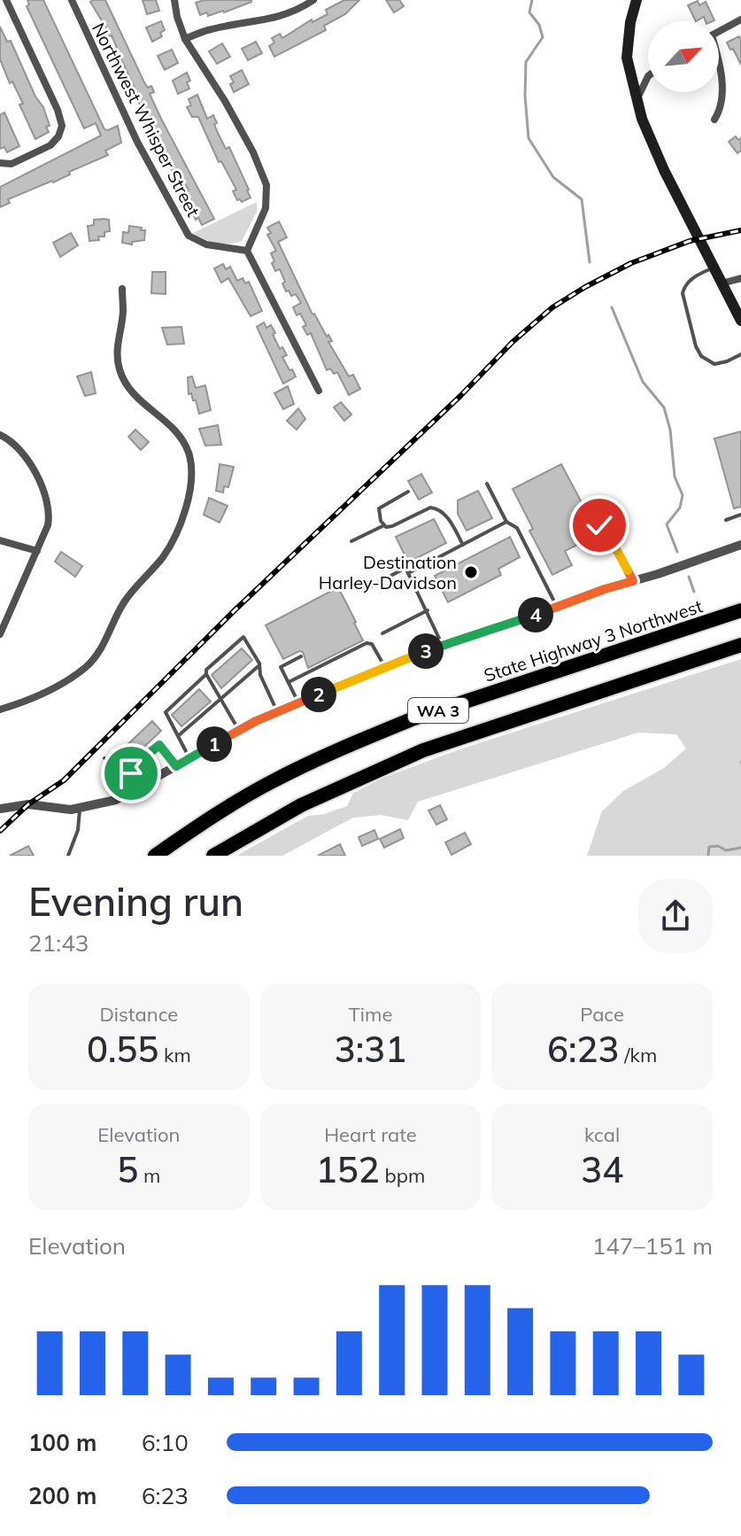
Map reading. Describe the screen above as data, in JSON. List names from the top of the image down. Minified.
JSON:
{"streets":{"highway":["State Highway 3 Northwest","WA 3"],"street":["Northwest Whisper Street"]},"places":["Destination Harley-Davidson"],"north":"top right","page":{"pins":["4","3","2","1"],"heading":["Evening run","21:43"],"stats":[["Distance","0.55 km"],["Time","3:31"],["Pace","6:23 /km"],["Elevation","5 m"],["Heart rate","152 bpm"],["kcal","34"]],"chart":["Elevation","147–151 m"],"list":[{"name":"100 m","note":"6:10"},{"name":"200 m","note":"6:23"}]}}
